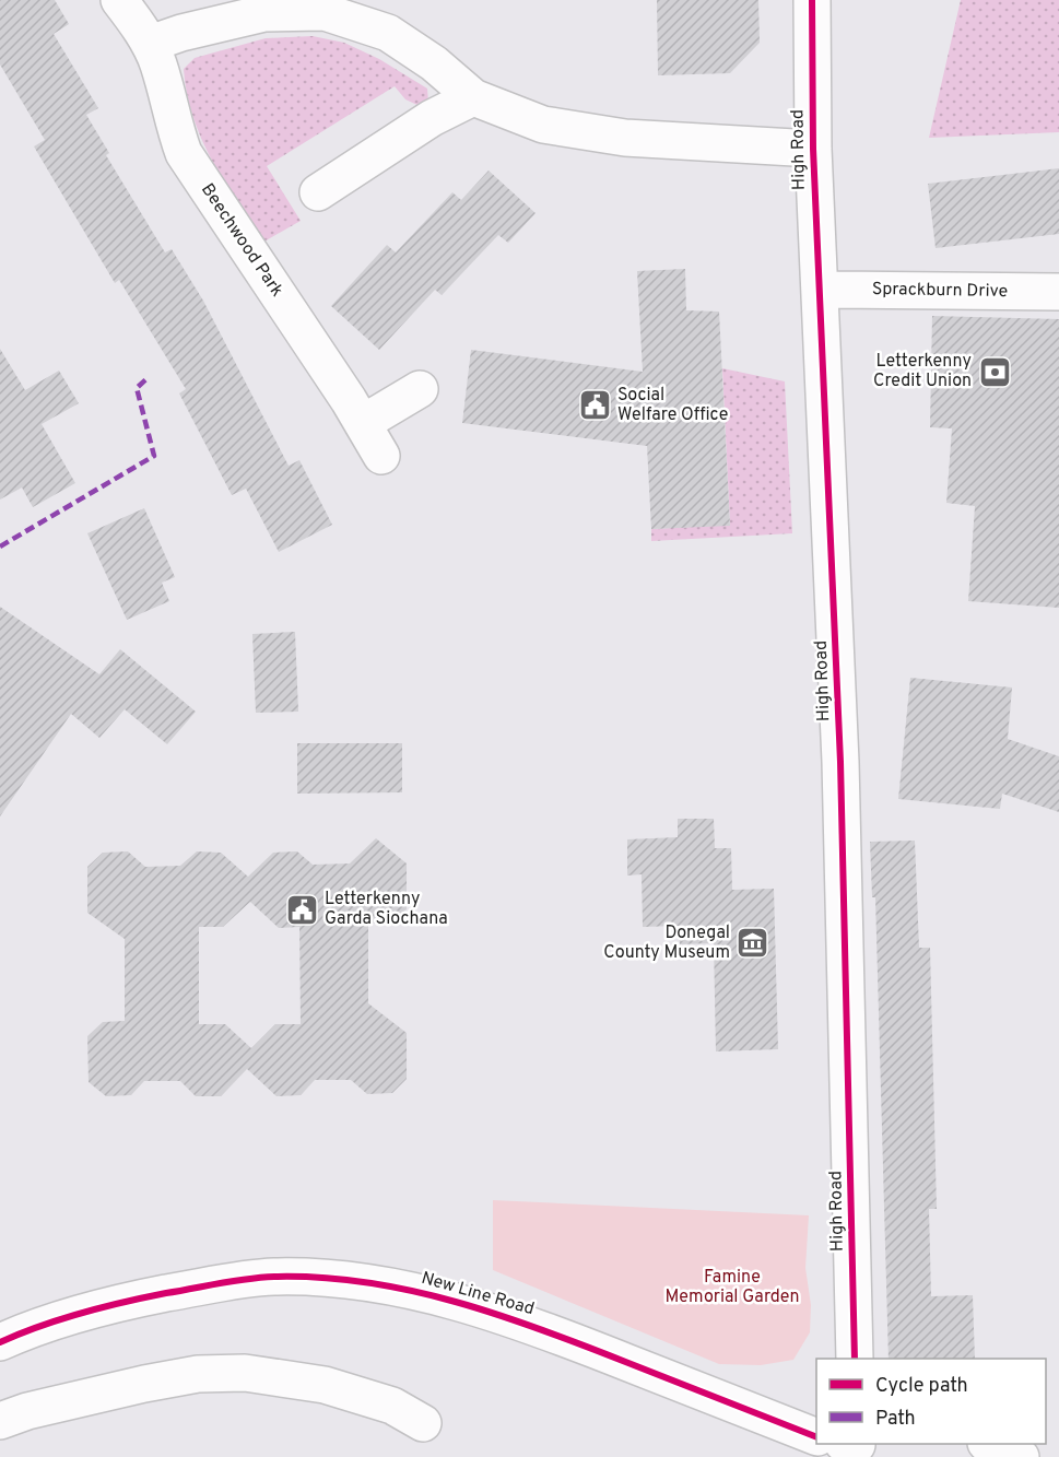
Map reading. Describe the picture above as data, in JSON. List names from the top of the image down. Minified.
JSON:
{"streets":{"street":["High Road","Beechwood Park","Sprackburn Drive","New Line Road"]},"crossings":[["High Road","Sprackburn Drive"]],"parks":["Famine Memorial Garden"],"places":{"bank":["Letterkenny Credit Union"],"public building":["Social Welfare Office","Letterkenny Garda Siochana"],"museum":["Donegal County Museum"]},"legend":["Cycle path","Path"]}
